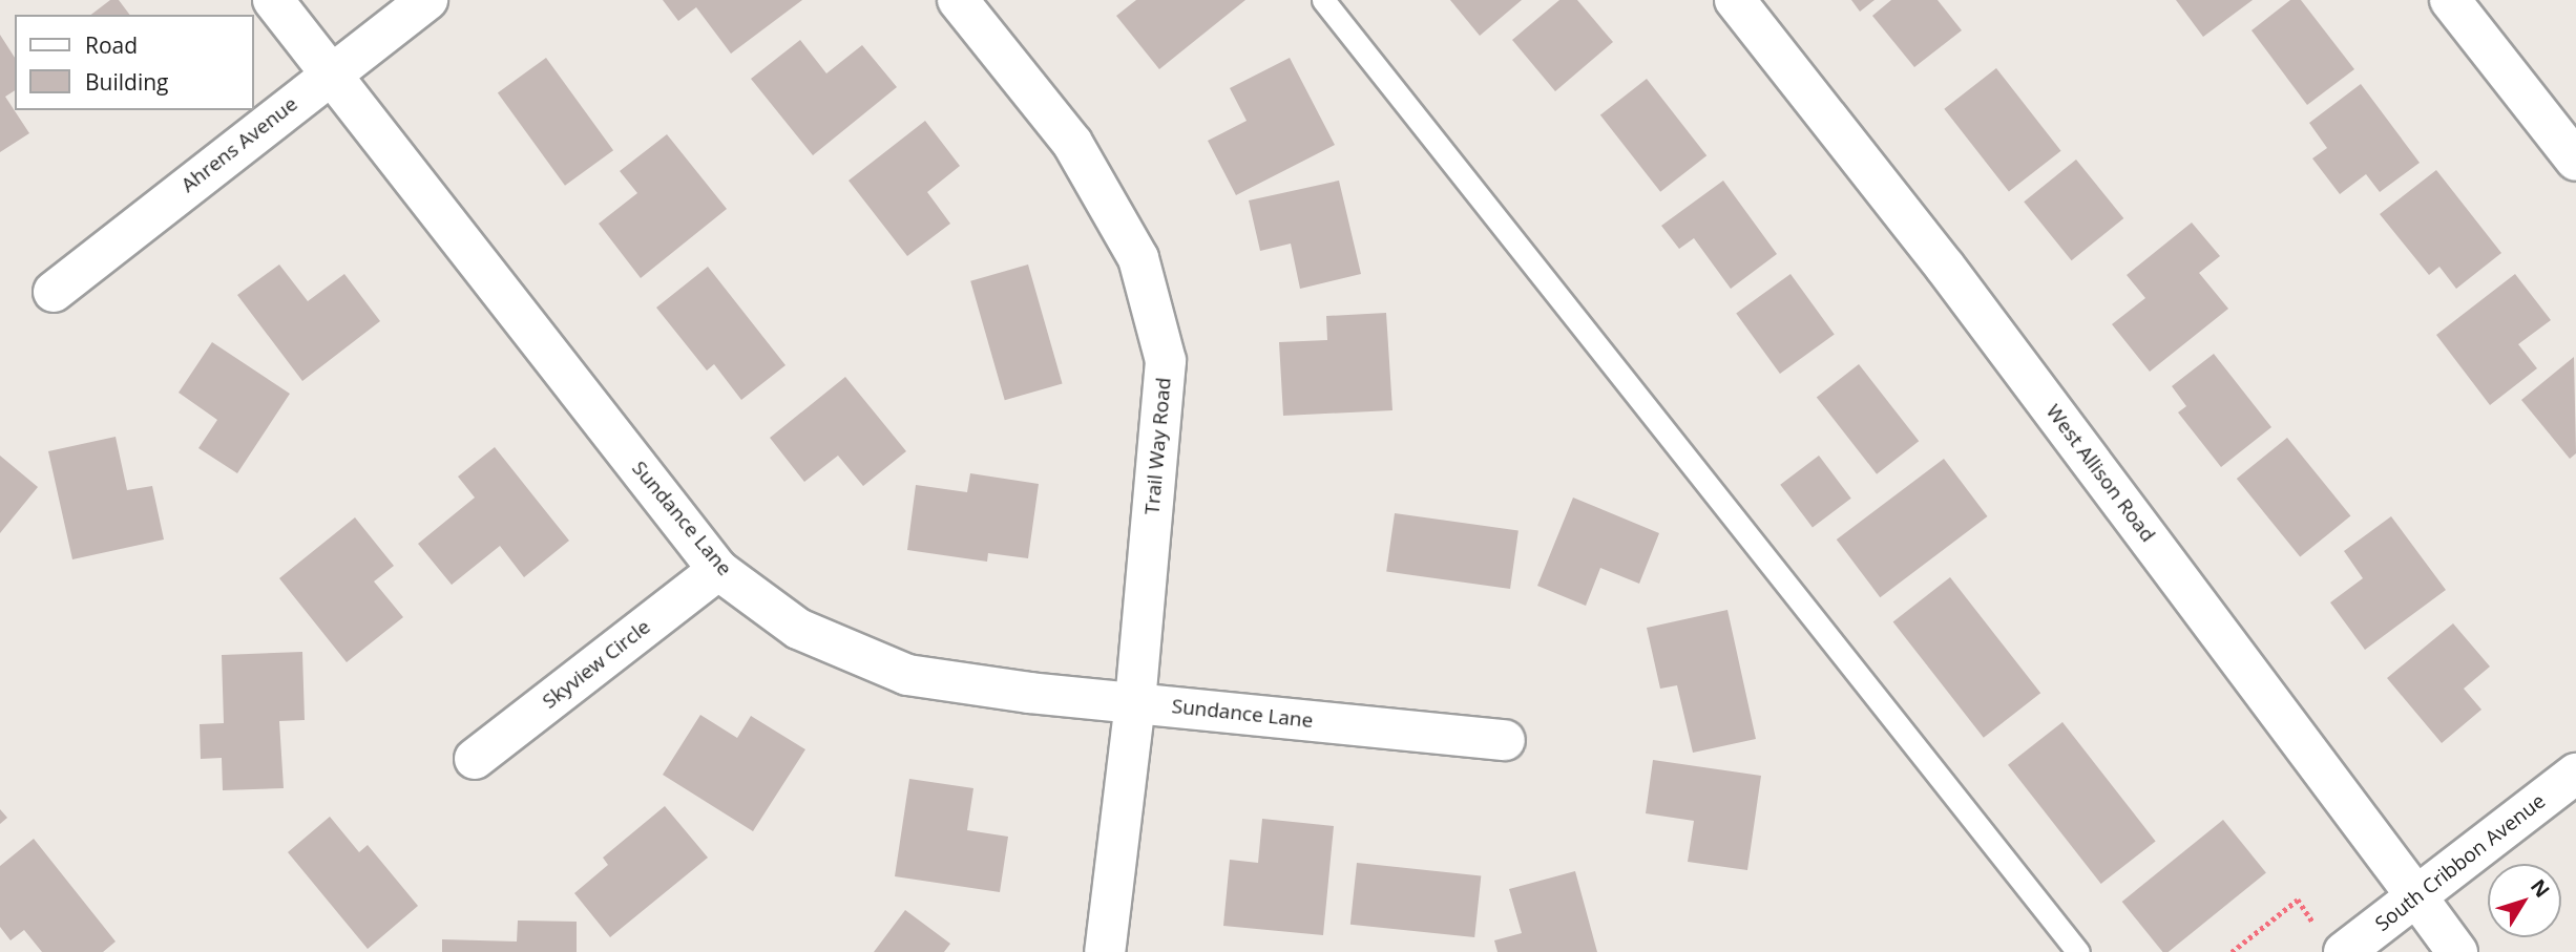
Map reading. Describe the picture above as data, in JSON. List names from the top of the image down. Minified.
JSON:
{"streets":{"street":["Ahrens Avenue","Trail Way Road","West Allison Road","Sundance Lane","Skyview Circle","South Cribbon Avenue"]},"crossings":[["Ahrens Avenue","Sundance Lane"],["Trail Way Road","Sundance Lane"],["West Allison Road","South Cribbon Avenue"],["Sundance Lane","Skyview Circle"]],"legend":["Road","Building"],"north":"top right"}
